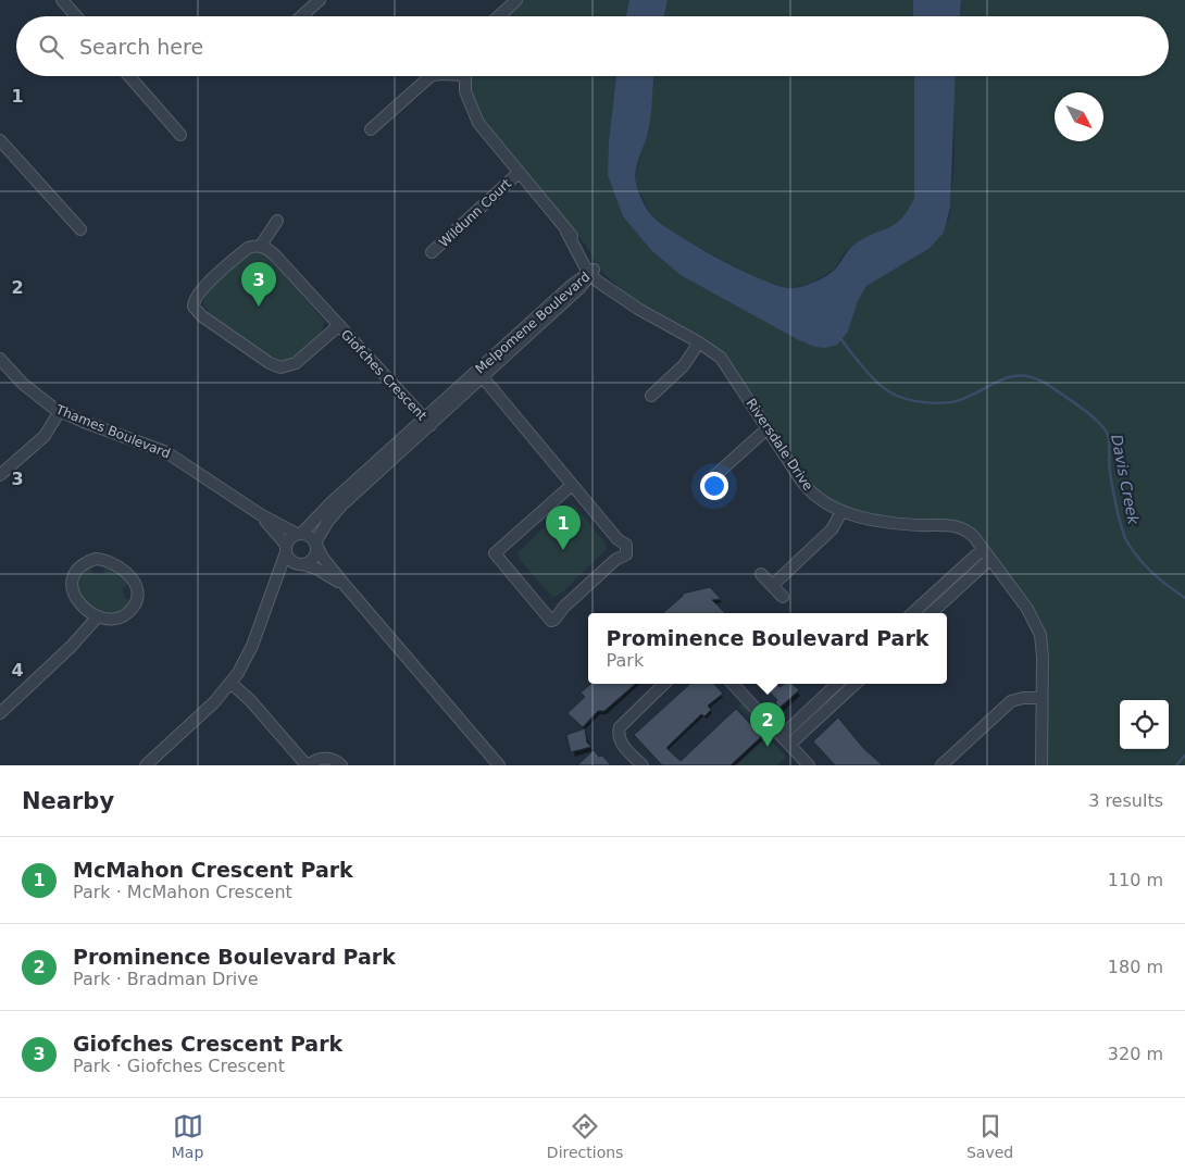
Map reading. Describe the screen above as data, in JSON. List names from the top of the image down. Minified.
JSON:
{"streets":{"street":["Wildunn Court","Melpomene Boulevard","Giofches Crescent","Thames Boulevard","Riversdale Drive"]},"crossings":[["Wildunn Court","Riversdale Drive"],["Melpomene Boulevard","Giofches Crescent"],["Melpomene Boulevard","Thames Boulevard"],["Melpomene Boulevard","Riversdale Drive"]],"water":["Davis Creek"],"north":"bottom right","page":{"search":"Search here","pins":["3","1","2"],"popup":["Prominence Boulevard Park","Park"],"heading":["Nearby","3 results"],"list":[{"mark":"1","name":"McMahon Crescent Park","note":"Park · McMahon Crescent","value":"110 m"},{"mark":"2","name":"Prominence Boulevard Park","note":"Park · Bradman Drive","value":"180 m"},{"mark":"3","name":"Giofches Crescent Park","note":"Park · Giofches Crescent","value":"320 m"}],"nav":["Map","Directions","Saved"]},"grid":{"rows":["1","2","3","4"]}}
